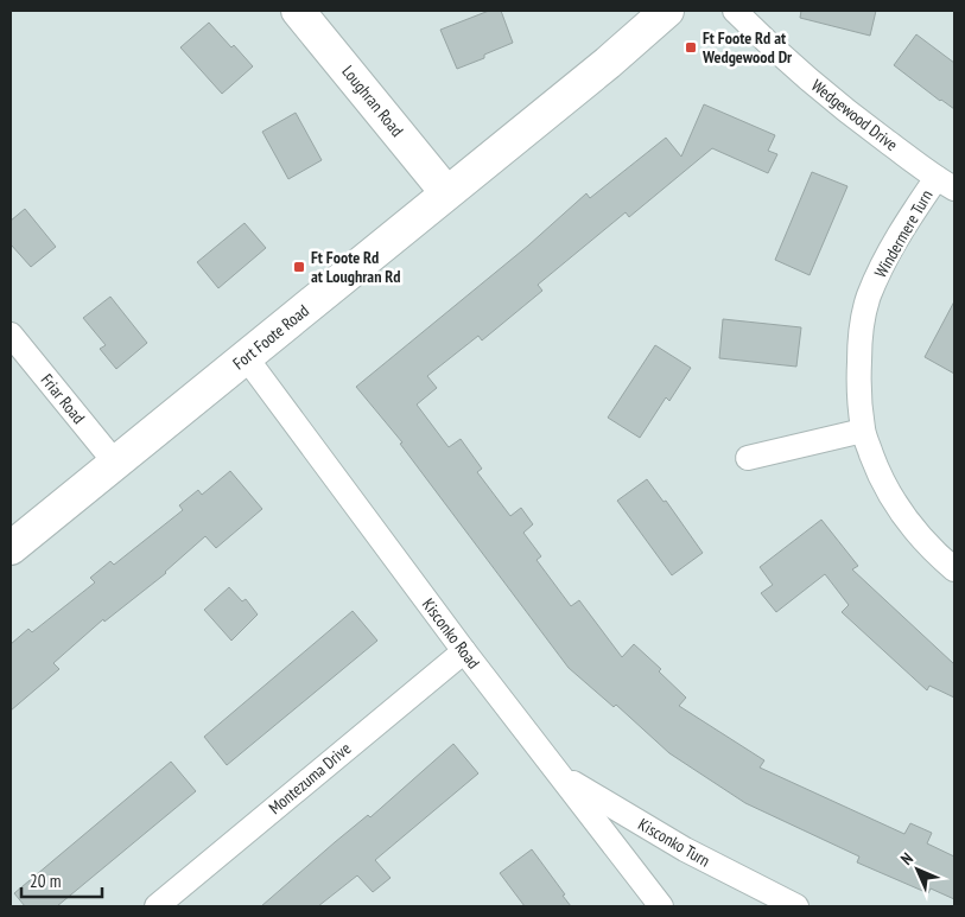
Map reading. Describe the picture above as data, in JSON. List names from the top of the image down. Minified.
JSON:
{"streets":{"street":["Loughran Road","Wedgewood Drive","Windermere Turn","Fort Foote Road","Friar Road","Kisconko Road","Montezuma Drive","Kisconko Turn"]},"crossings":[["Loughran Road","Fort Foote Road"],["Wedgewood Drive","Windermere Turn"],["Fort Foote Road","Friar Road"],["Fort Foote Road","Kisconko Road"],["Kisconko Road","Montezuma Drive"],["Kisconko Road","Kisconko Turn"]],"places":{"transit":["Ft Foote Rd at Wedgewood Dr","Ft Foote Rd at Loughran Rd"]},"scale_bar":"20 m","north":"top left"}
